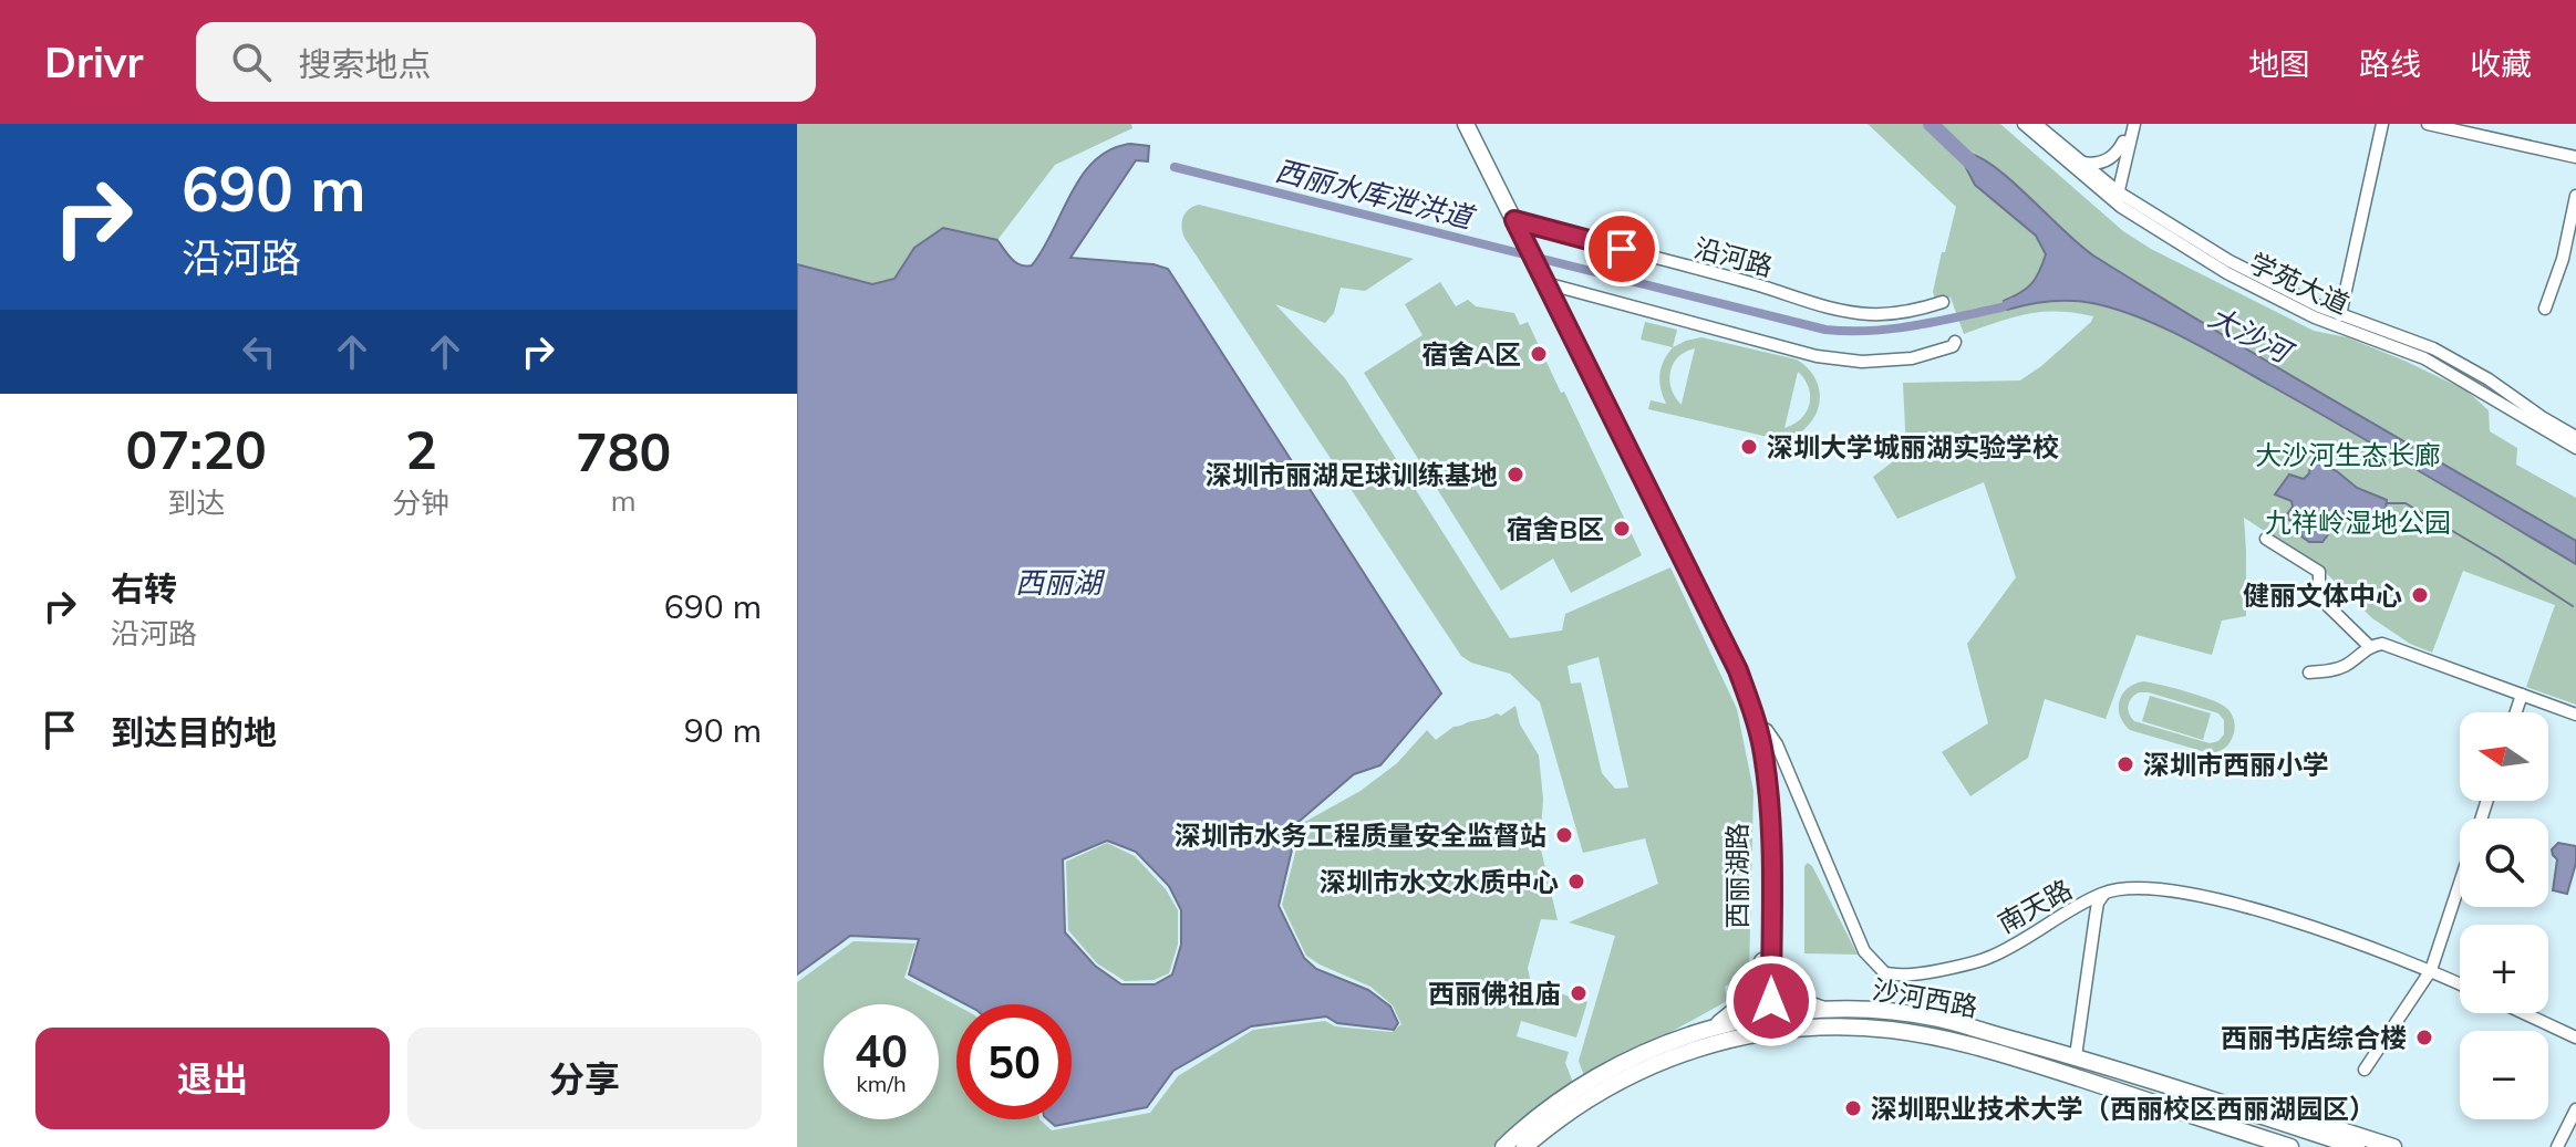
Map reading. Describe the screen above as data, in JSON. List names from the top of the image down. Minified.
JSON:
{"streets":{"main road":["西丽湖路","沙河西路"],"street":["沿河路","学苑大道","南天路"]},"crossings":[["西丽湖路","南天路"],["西丽湖路","沙河西路"]],"water":["西丽水库泄洪道","大沙河","西丽湖"],"parks":["大沙河生态长廊","九祥岭湿地公园"],"places":["宿舍A区","深圳大学城丽湖实验学校","深圳市丽湖足球训练基地","宿舍B区","健丽文体中心","深圳市西丽小学","深圳市水务工程质量安全监督站","深圳市水文水质中心","西丽佛祖庙","西丽书店综合楼","深圳职业技术大学（西丽校区西丽湖园区）"],"north":"left","page":{"header":"Drivr","search":"搜索地点","nav":["地图","路线","收藏"],"turn":["690 m","沿河路"],"eta":["07:20","到达","2","分钟","780","m"],"list":[{"name":"右转","note":"沿河路","value":"690 m"},{"name":"到达目的地","value":"90 m"}],"map_buttons":["+","−"],"speed":"40 km/h","limit":"50","buttons":["退出","分享"]}}
